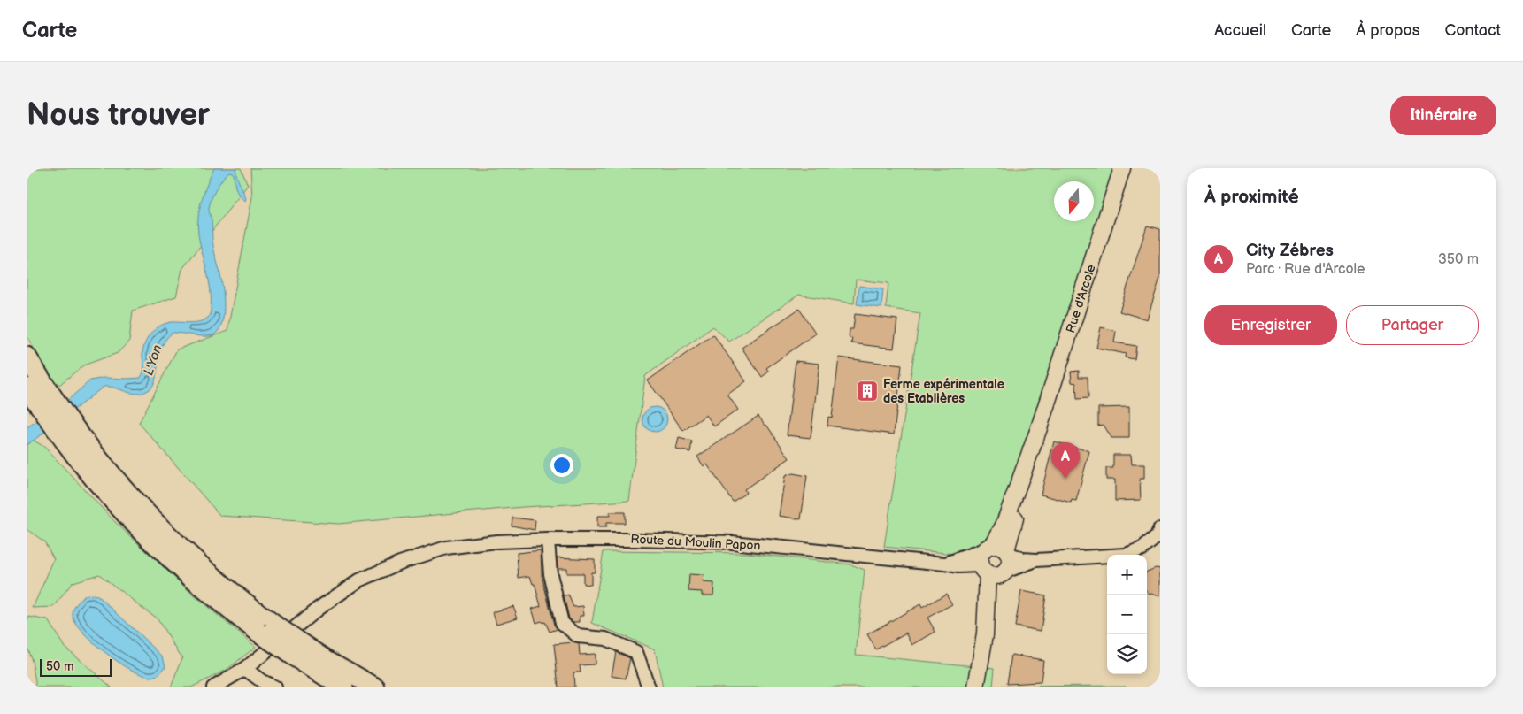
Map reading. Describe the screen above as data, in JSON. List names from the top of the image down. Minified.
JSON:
{"streets":{"main road":["Rue d'Arcole"],"street":["Route du Moulin Papon"]},"crossings":[["Rue d'Arcole","Route du Moulin Papon"]],"water":["L'Yon"],"places":{"building":["Ferme expérimentale des Etablières"]},"scale_bar":"50 m","north":"bottom","page":{"header":"Carte","nav":["Accueil","Carte","À propos","Contact"],"buttons":["Itinéraire",["Enregistrer","Partager"]],"title":"Nous trouver","heading":"À proximité","list":[{"mark":"A","name":"City Zébres","note":"Parc · Rue d'Arcole","value":"350 m"}],"pins":"A","map_buttons":["+","−"],"scale":"50 m"}}
